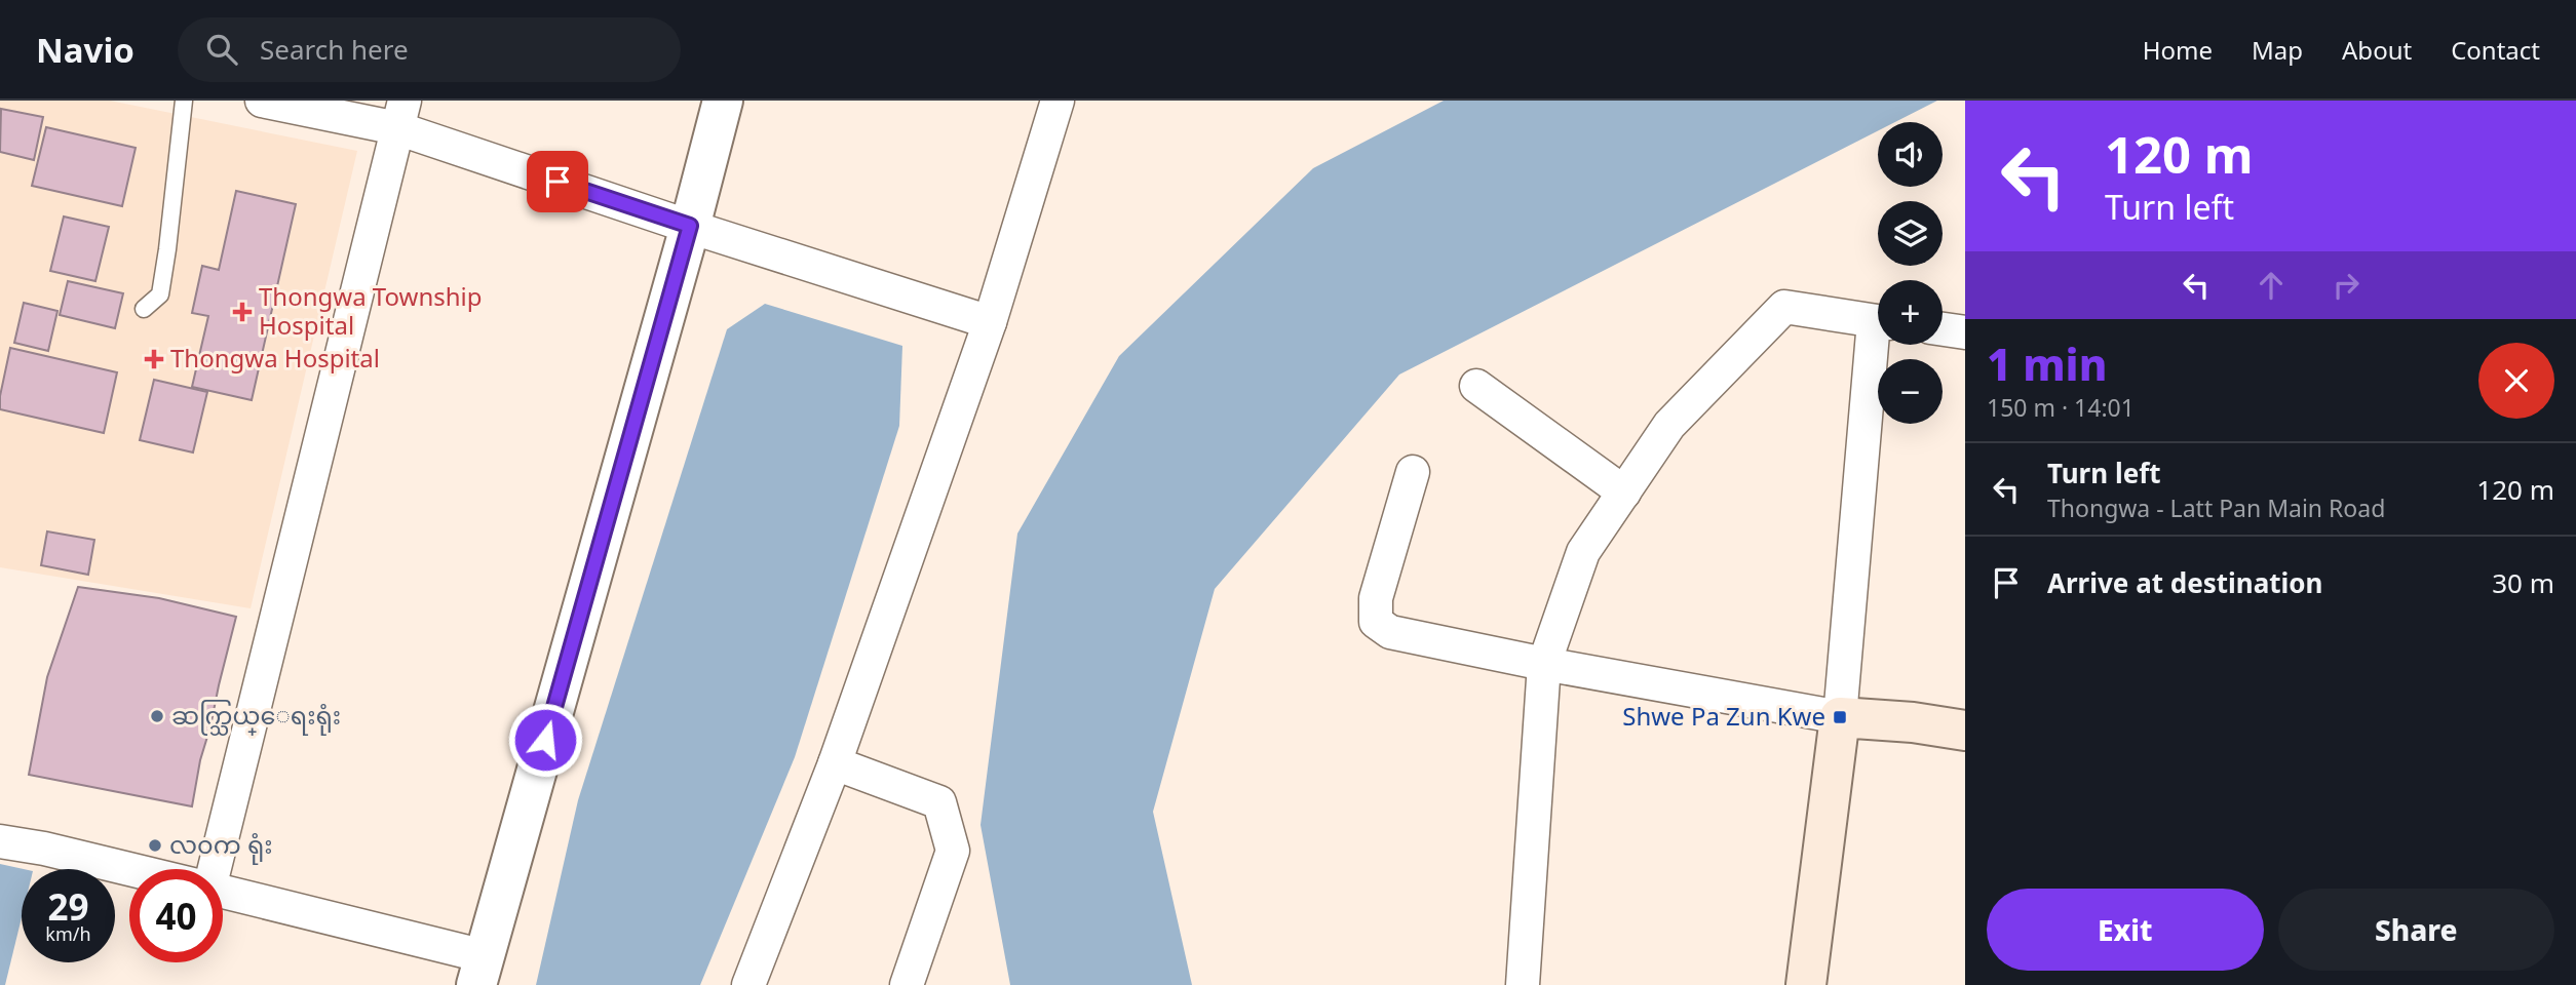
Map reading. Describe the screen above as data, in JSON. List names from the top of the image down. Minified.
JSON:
{"places":{"health":["Thongwa Township Hospital","Thongwa Hospital"],"other":["ဆက္သြယ္ေရးရုံး","လ၀က ရုံး"],"transit":["Shwe Pa Zun Kwe"]},"page":{"header":"Navio","search":"Search here","nav":["Home","Map","About","Contact"],"turn":["120 m","Turn left"],"map_buttons":["+","−"],"heading":["1 min","150 m · 14:01"],"list":[{"name":"Turn left","note":"Thongwa - Latt Pan Main Road","value":"120 m"},{"name":"Arrive at destination","value":"30 m"}],"speed":"29 km/h","limit":"40","buttons":["Exit","Share"]}}
